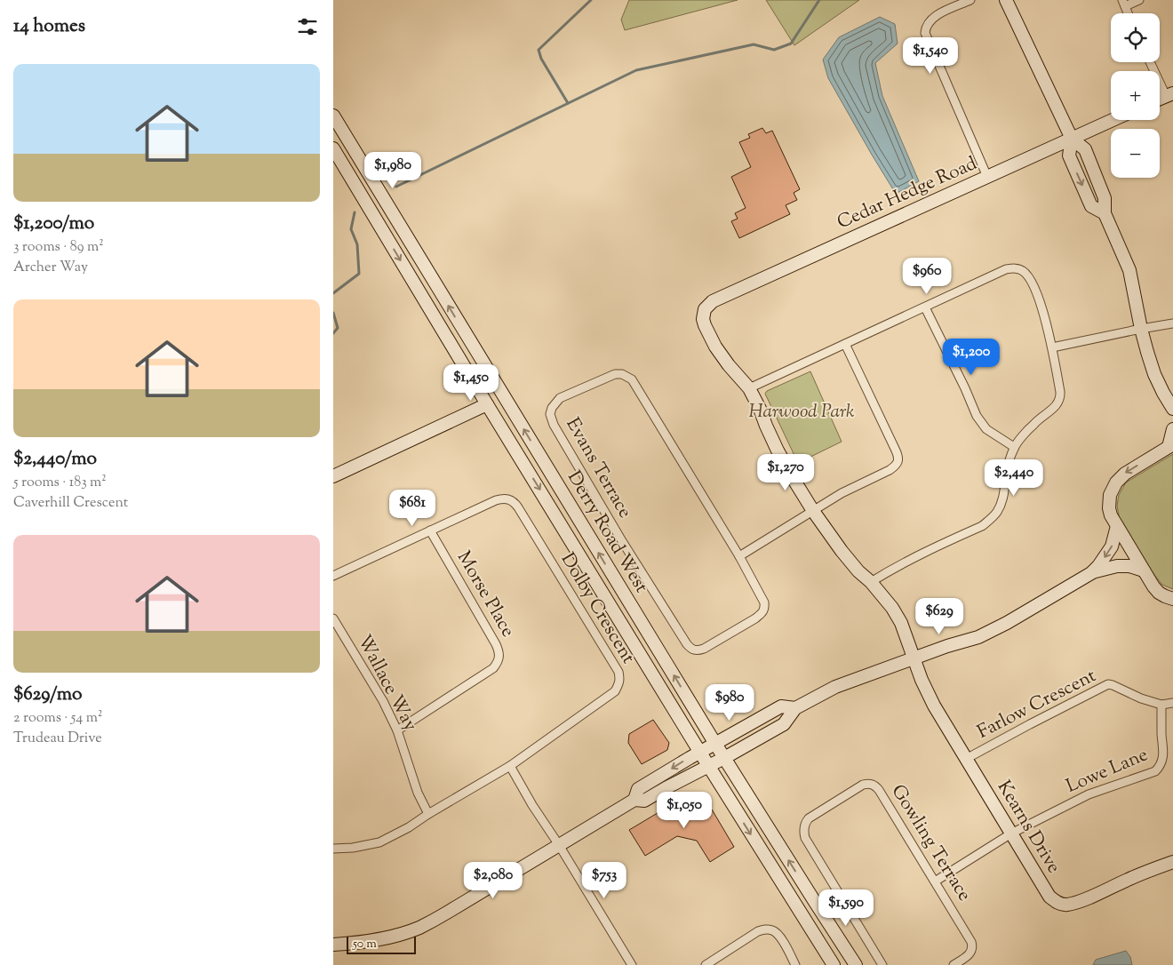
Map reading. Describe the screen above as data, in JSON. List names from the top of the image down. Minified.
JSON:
{"streets":{"street":["Cedar Hedge Road","Evans Terrace","Derry Road West","Morse Place","Dolby Crescent","Wallace Way","Farlow Crescent","Lowe Lane","Kearns Drive","Gowling Terrace"]},"crossings":[["Cedar Hedge Road","Kearns Drive"],["Morse Place","Dolby Crescent"],["Morse Place","Wallace Way"],["Dolby Crescent","Wallace Way"],["Farlow Crescent","Lowe Lane"],["Farlow Crescent","Kearns Drive"],["Lowe Lane","Kearns Drive"],["Lowe Lane","Gowling Terrace"]],"parks":["Harwood Park"],"scale_bar":"50 m","page":{"heading":"14 homes","map_buttons":["+","−"],"price":["$1,540","$1,980","$960","$1,200","$1,450","$1,270","$2,440","$681","$629","$980","$1,050","$2,080","$753","$1,590"],"list":[{"name":"$1,200/mo","note":"3 rooms · 89 m² · Archer Way"},{"name":"$2,440/mo","note":"5 rooms · 183 m² · Caverhill Crescent"},{"name":"$629/mo","note":"2 rooms · 54 m² · Trudeau Drive"}],"scale":"50 m"}}
